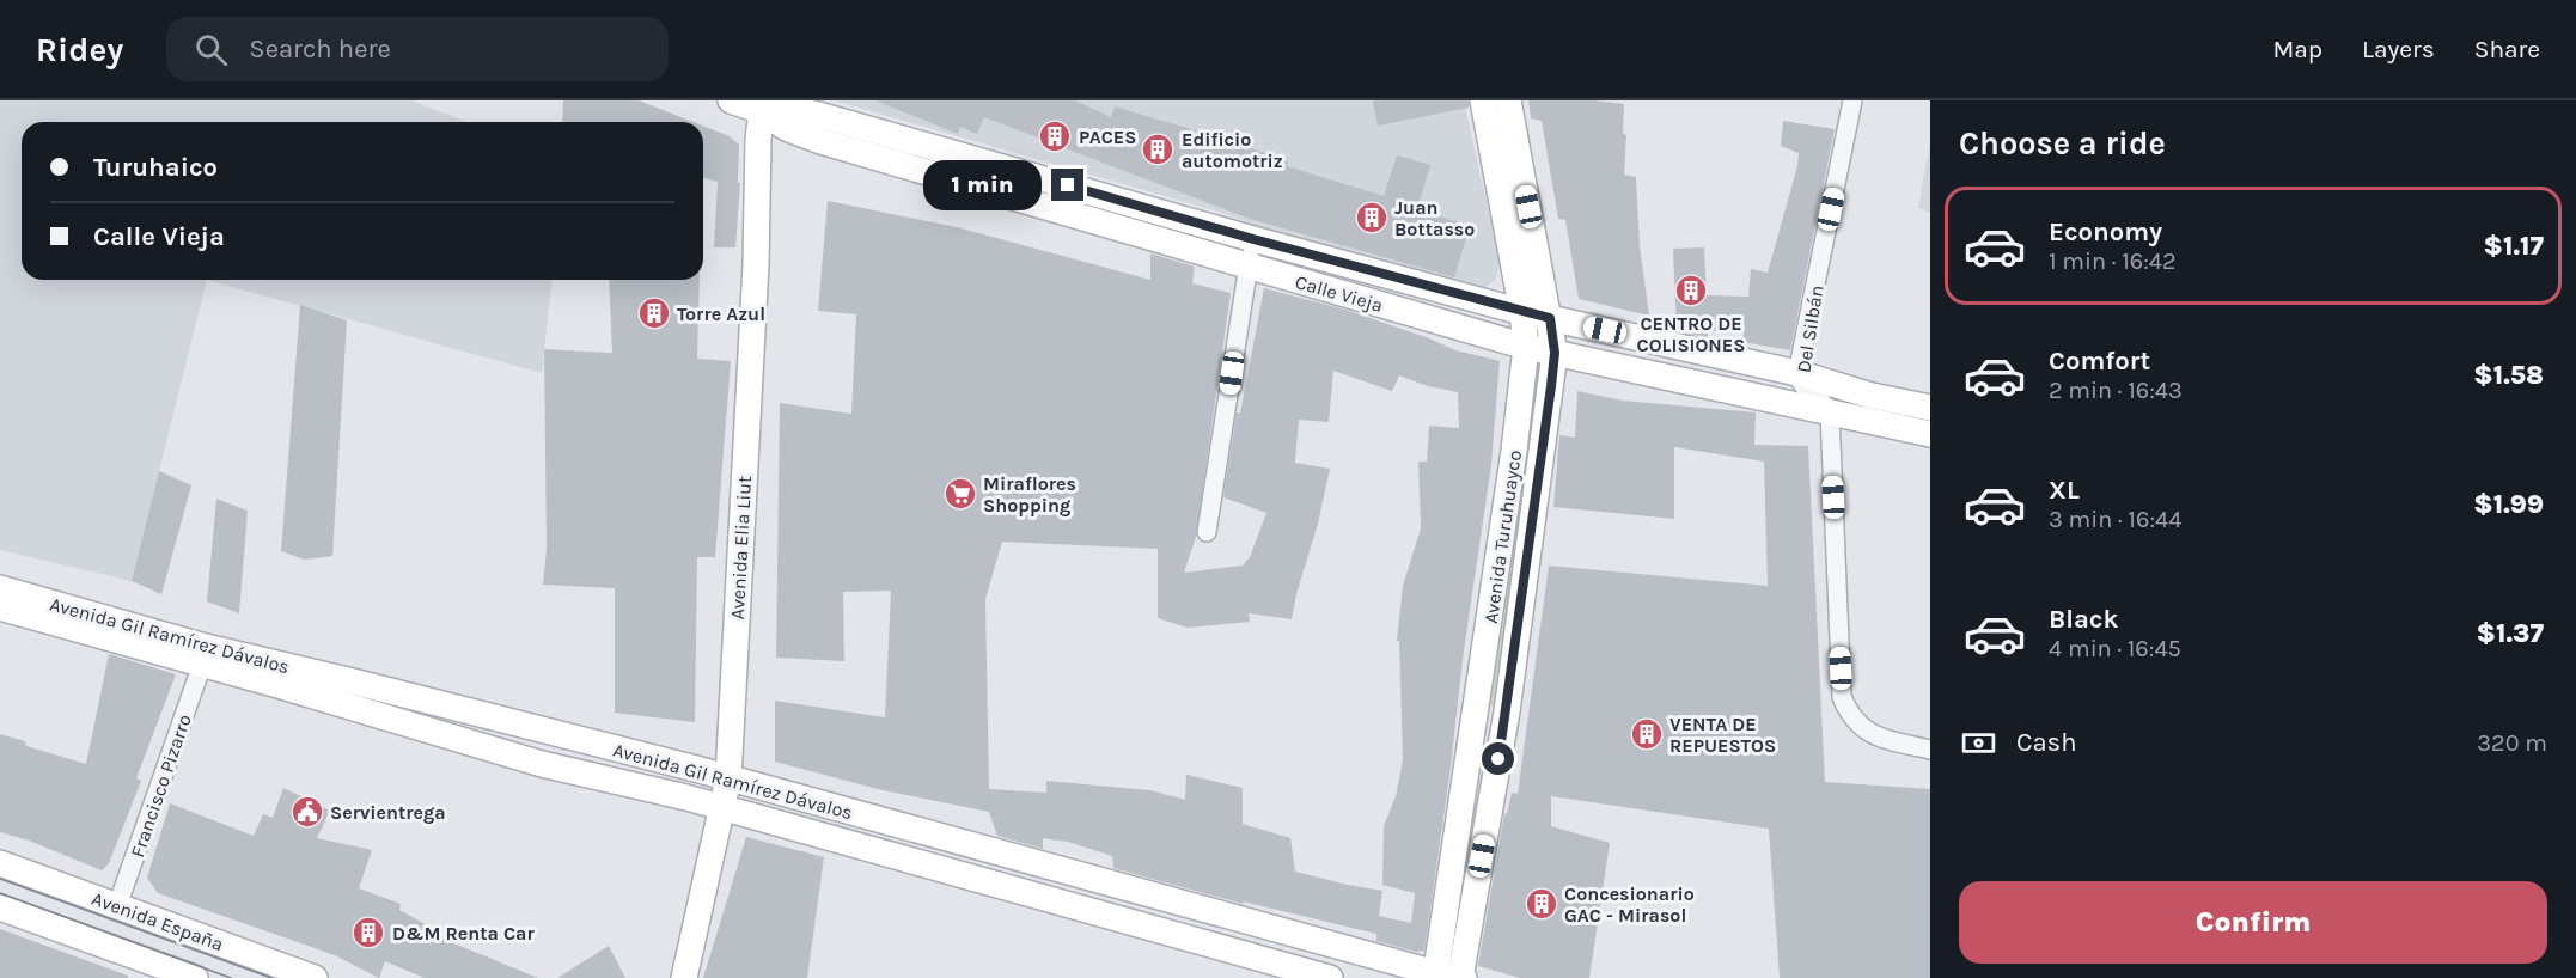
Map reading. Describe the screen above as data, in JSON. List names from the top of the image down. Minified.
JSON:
{"streets":{"main road":["Calle Vieja","Avenida Turuhuayco","Avenida Elia Liut","Avenida Gil Ramírez Dávalos","Avenida España"],"street":["Del Silbán","Francisco Pizarro"]},"crossings":[["Calle Vieja","Del Silbán"],["Calle Vieja","Avenida Turuhuayco"],["Calle Vieja","Avenida Elia Liut"],["Avenida Turuhuayco","Avenida Gil Ramírez Dávalos"],["Avenida Elia Liut","Avenida Gil Ramírez Dávalos"],["Avenida Gil Ramírez Dávalos","Francisco Pizarro"],["Francisco Pizarro","Avenida España"]],"places":{"building":["PACES","Edificio automotriz","Juan Bottasso","CENTRO DE COLISIONES","Torre Azul","VENTA DE REPUESTOS","Concesionario GAC - Mirasol","D&M Renta Car"],"supermarket":["Miraflores Shopping"],"public building":["Servientrega"]},"page":{"header":"Ridey","search":"Search here","nav":["Map","Layers","Share"],"heading":"Choose a ride","banner":["Turuhaico","Calle Vieja"],"bubble":"1 min","list":[{"name":"Economy","note":"1 min · 16:42","value":"$1.17"},{"name":"Comfort","note":"2 min · 16:43","value":"$1.58"},{"name":"XL","note":"3 min · 16:44","value":"$1.99"},{"name":"Black","note":"4 min · 16:45","value":"$1.37"}],"pay":["Cash","320 m"],"buttons":"Confirm"}}
